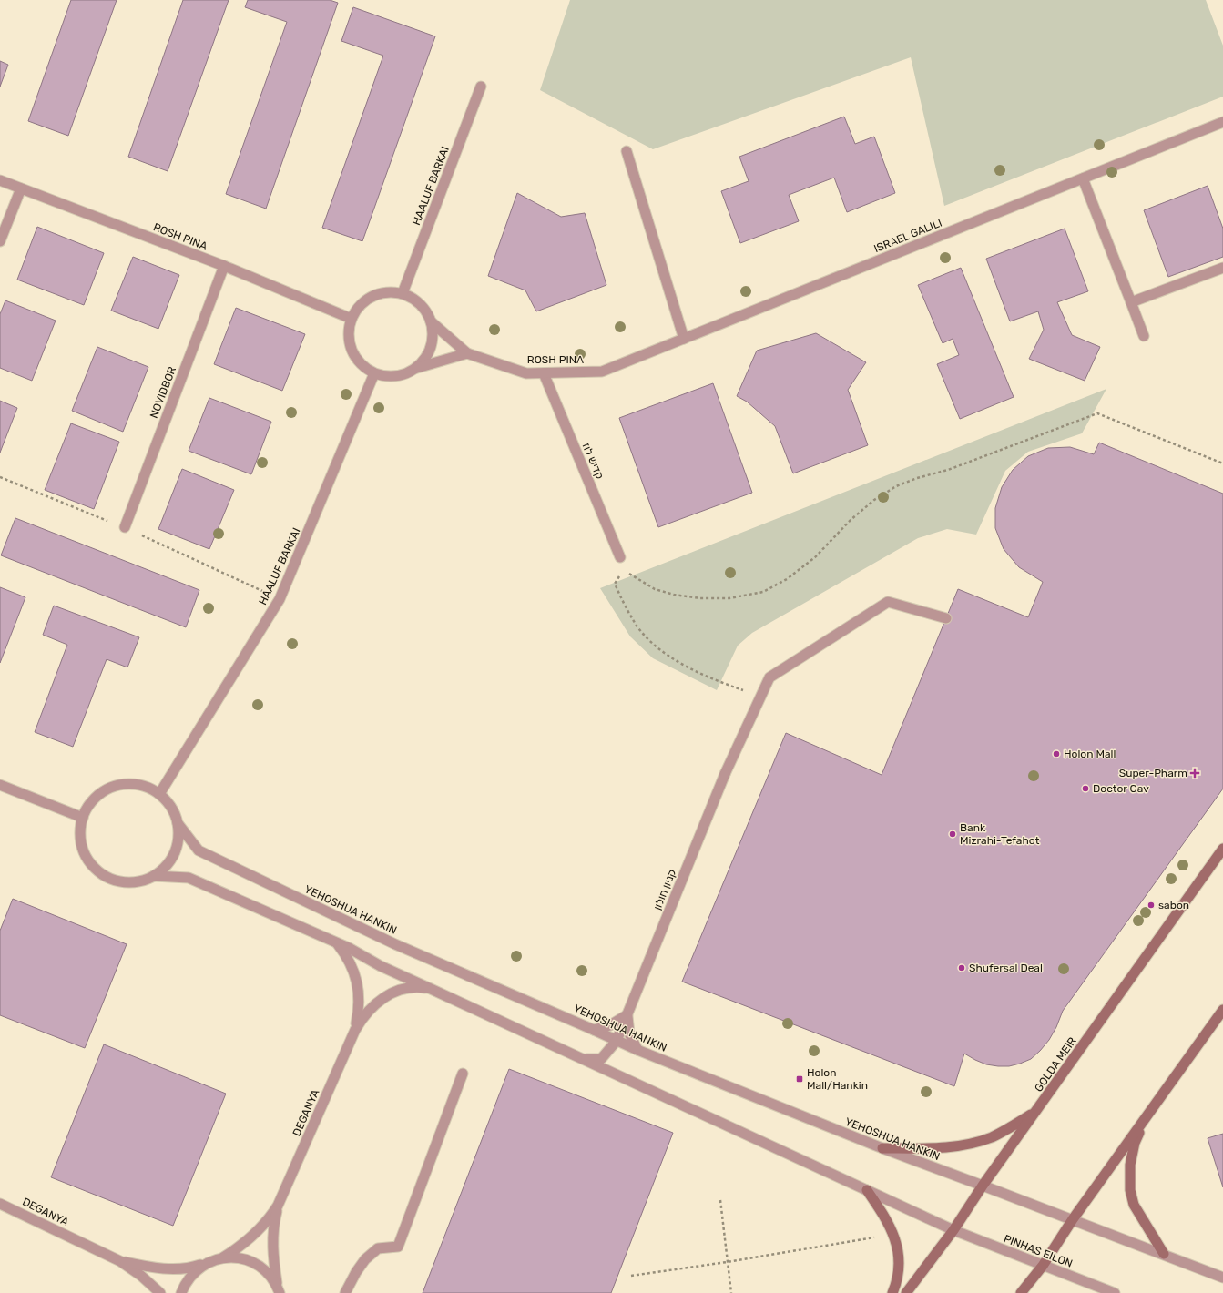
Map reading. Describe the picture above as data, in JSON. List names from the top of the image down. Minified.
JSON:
{"streets":{"main road":["GOLDA MEIR"],"street":["HAALUF BARKAI","ISRAEL GALILI","ROSH PINA","NOVIDBOR","קדיש לוז","קניון חולון","YEHOSHUA HANKIN","DEGANYA","PINHAS EILON"]},"crossings":[["HAALUF BARKAI","ROSH PINA"],["HAALUF BARKAI","YEHOSHUA HANKIN"],["ISRAEL GALILI","ROSH PINA"],["ROSH PINA","NOVIDBOR"],["ROSH PINA","קדיש לוז"],["קניון חולון","YEHOSHUA HANKIN"],["YEHOSHUA HANKIN","GOLDA MEIR"],["GOLDA MEIR","PINHAS EILON"]],"places":{"other":["Holon Mall","Doctor Gav","Bank Mizrahi-Tefahot","sabon","Shufersal Deal"],"health":["Super-Pharm"],"transit":["Holon Mall/Hankin"]}}
